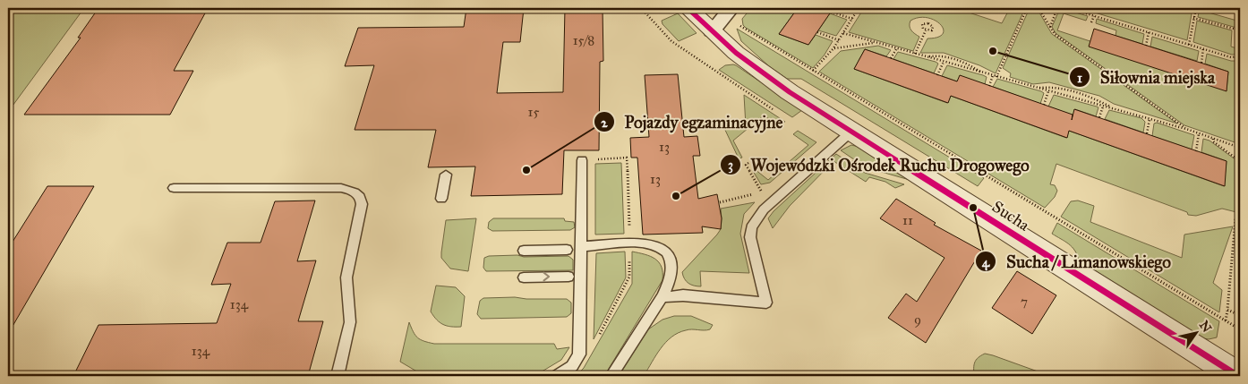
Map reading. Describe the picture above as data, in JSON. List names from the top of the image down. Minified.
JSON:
{"streets":{"street":["Sucha"]},"places":["Siłownia miejska","Pojazdy egzaminacyjne","Wojewódzki Ośrodek Ruchu Drogowego","Sucha / Limanowskiego"],"house_numbers":["15/8","15","13","13","11","7","134","9","134"],"north":"top right"}
